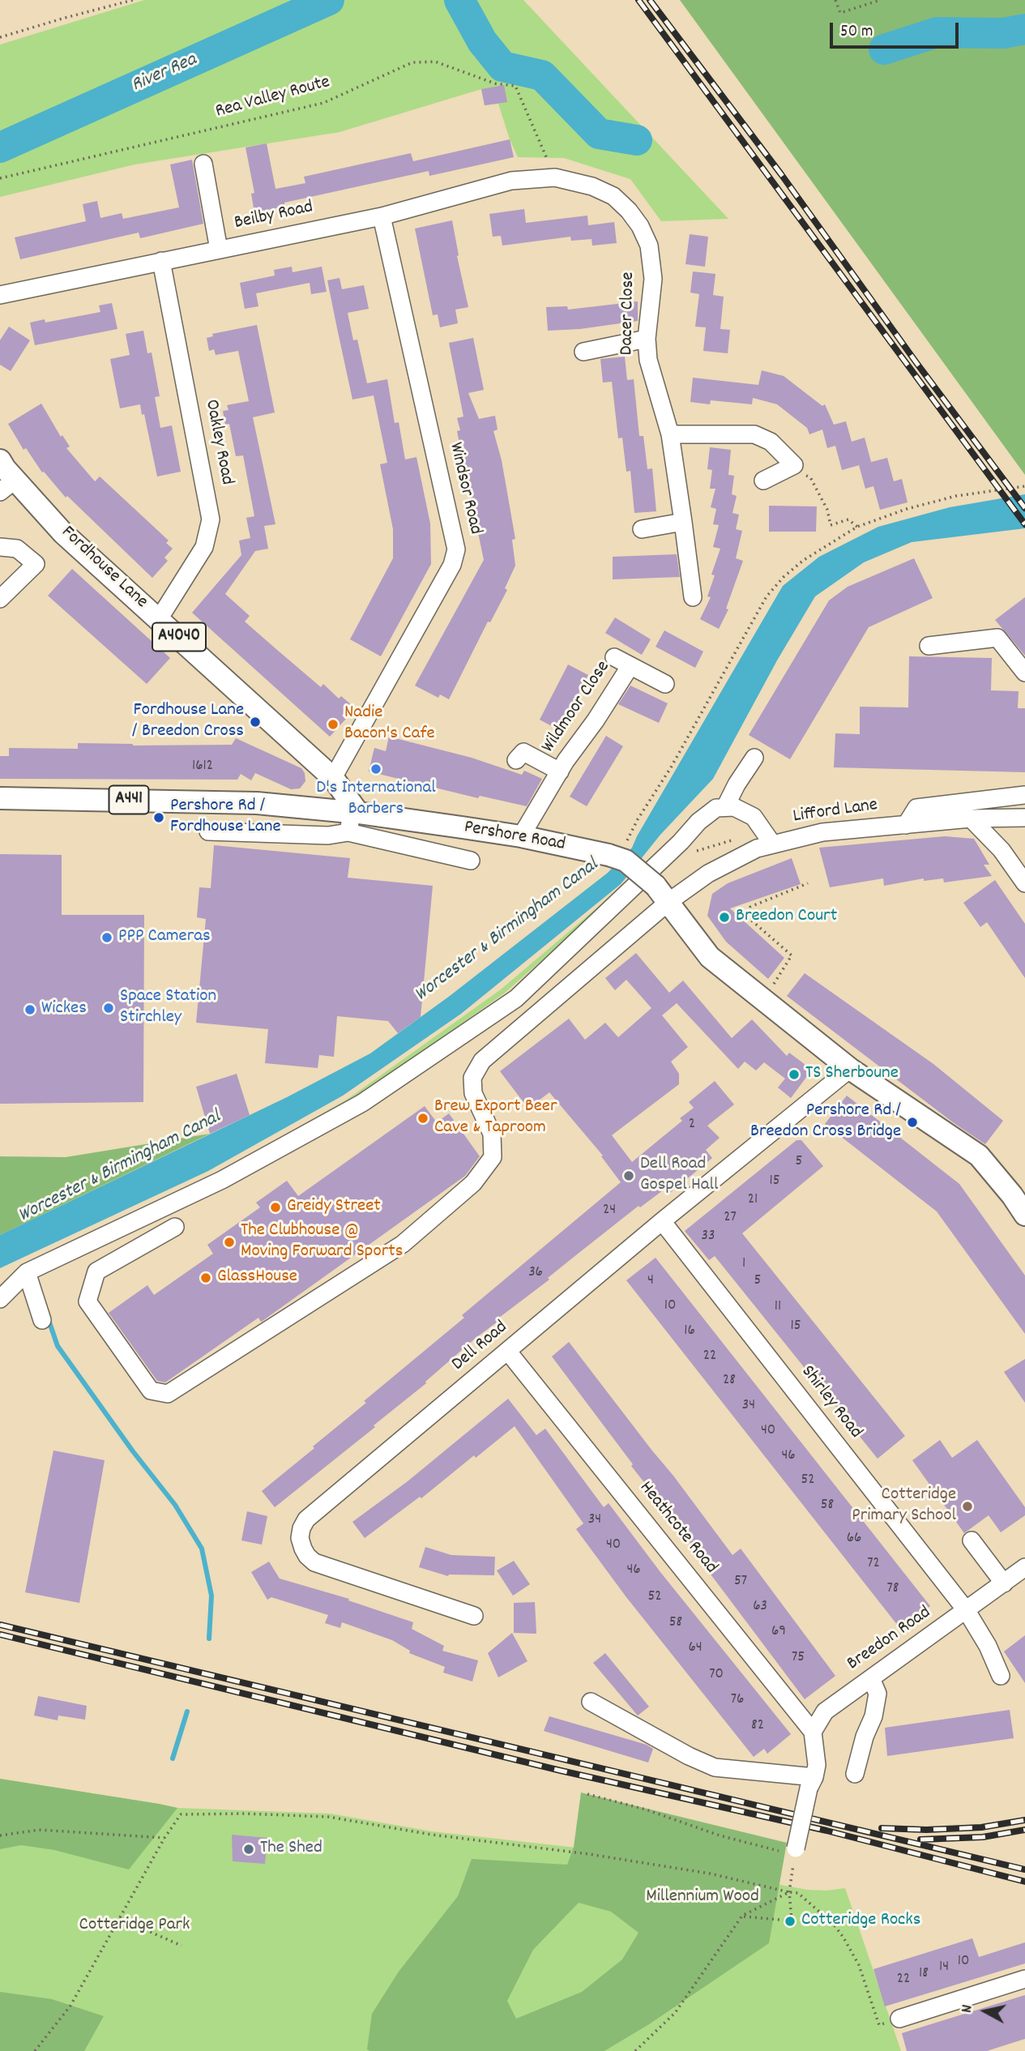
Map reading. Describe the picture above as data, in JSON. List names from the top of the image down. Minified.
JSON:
{"streets":{"main road":["Fordhouse Lane","A4040","A441","Pershore Road"],"street":["Beilby Road","Dacer Close","Oakley Road","Windsor Road","Wildmoor Close","Lifford Lane","Dell Road","Shirley Road","Heathcote Road","Breedon Road"],"path":["Rea Valley Route"]},"crossings":[["Rea Valley Route","Beilby Road"],["Rea Valley Route","Dacer Close"],["Beilby Road","Dacer Close"],["Beilby Road","Oakley Road"],["Beilby Road","Windsor Road"],["Oakley Road","Fordhouse Lane"],["Windsor Road","Fordhouse Lane"],["Fordhouse Lane","Pershore Road"],["Wildmoor Close","Pershore Road"],["Lifford Lane","Pershore Road"],["Pershore Road","Dell Road"],["Dell Road","Shirley Road"],["Dell Road","Heathcote Road"],["Shirley Road","Breedon Road"],["Heathcote Road","Breedon Road"]],"water":["River Rea","Worcester & Birmingham Canal"],"parks":["Millennium Wood","Cotteridge Park"],"places":["Fordhouse Lane / Breedon Cross","Nadie Bacon's Cafe","D's International Barbers","Pershore Rd / Fordhouse Lane","Breedon Court","PPP Cameras","Space Station Stirchley","Wickes","TS Sherboune","Brew Export Beer Cave & Taproom","Pershore Rd / Breedon Cross Bridge","Dell Road Gospel Hall","Greidy Street","The Clubhouse @ Moving Forward Sports","GlassHouse","Cotteridge Primary School","The Shed","Cotteridge Rocks"],"house_numbers":["1612","2","5","15","21","24","27","33","1","36","4","5","10","11","15","16","22","28","34","40","46","52","58","34","66","40","72","46","57","78","52","63","58","69","64","75","70","76","82","10","14","18","22"],"scale_bar":"50 m","north":"left"}
